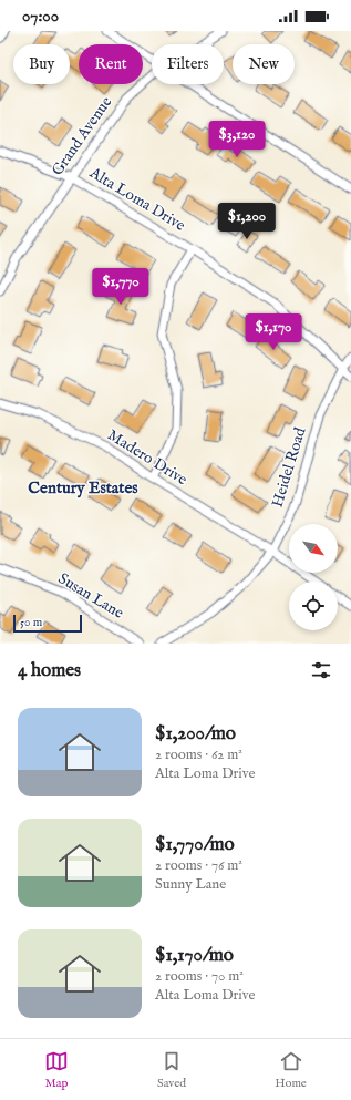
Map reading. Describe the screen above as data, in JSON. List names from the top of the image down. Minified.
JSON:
{"streets":{"street":["Grand Avenue","Alta Loma Drive","Madero Drive","Heidel Road","Susan Lane"]},"crossings":[["Grand Avenue","Alta Loma Drive"],["Alta Loma Drive","Heidel Road"],["Madero Drive","Heidel Road"]],"districts":["Century Estates"],"scale_bar":"50 m","north":"bottom right","page":{"status":"07:00","chip":["Buy","Rent","Filters","New"],"price":["$3,120","$1,200","$1,770","$1,170"],"scale":"50 m","heading":"4 homes","list":[{"name":"$1,200/mo","note":"2 rooms · 62 m² · Alta Loma Drive"},{"name":"$1,770/mo","note":"2 rooms · 76 m² · Sunny Lane"},{"name":"$1,170/mo","note":"2 rooms · 70 m² · Alta Loma Drive"}],"tabs":["Map","Saved","Home"]}}
